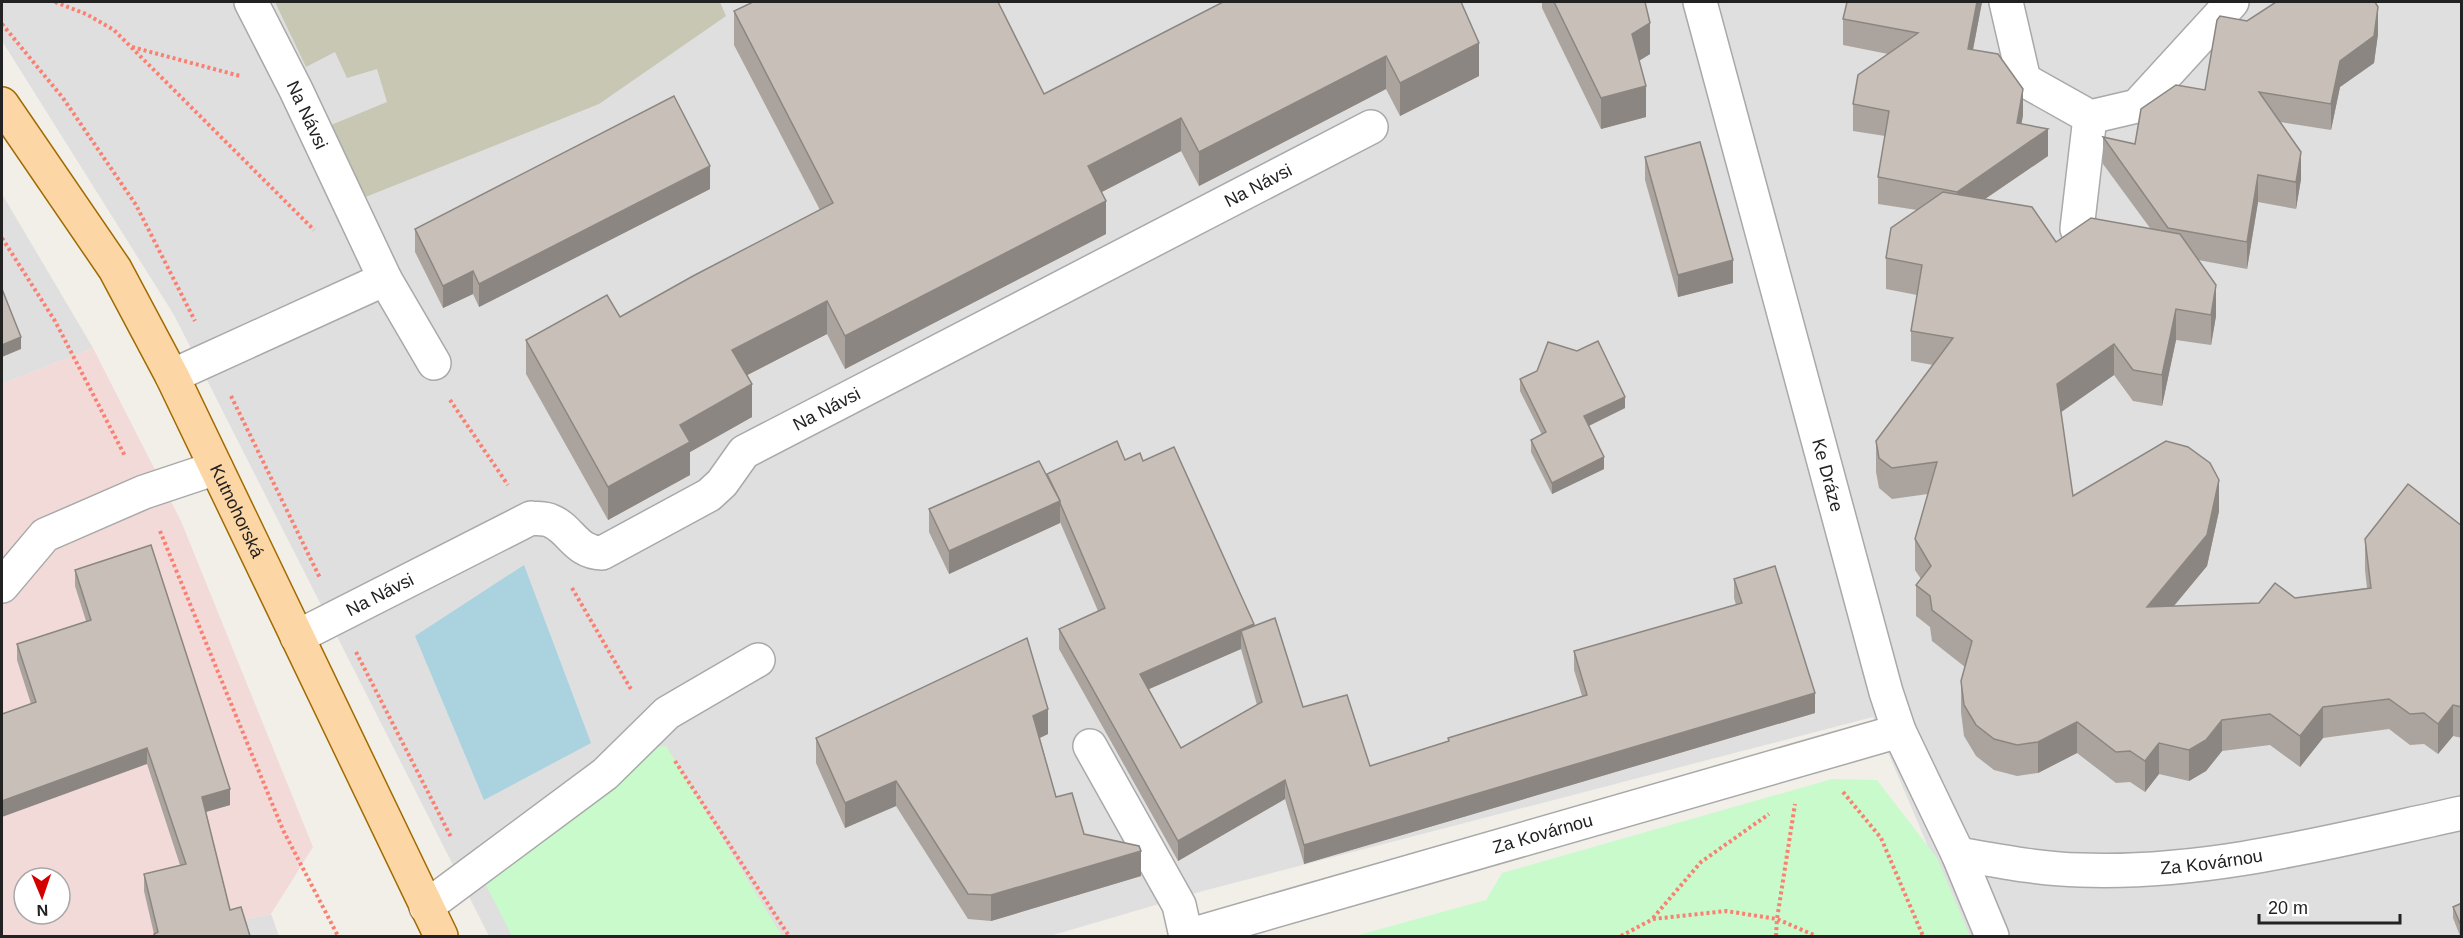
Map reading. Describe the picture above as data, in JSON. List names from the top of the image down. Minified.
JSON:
{"streets":{"main road":["Kutnohorská"],"street":["Na Návsi","Ke Dráze","Za Kovárnou"]},"crossings":[["Na Návsi","Kutnohorská"],["Ke Dráze","Za Kovárnou"]],"scale_bar":"20 m","north":"bottom"}
